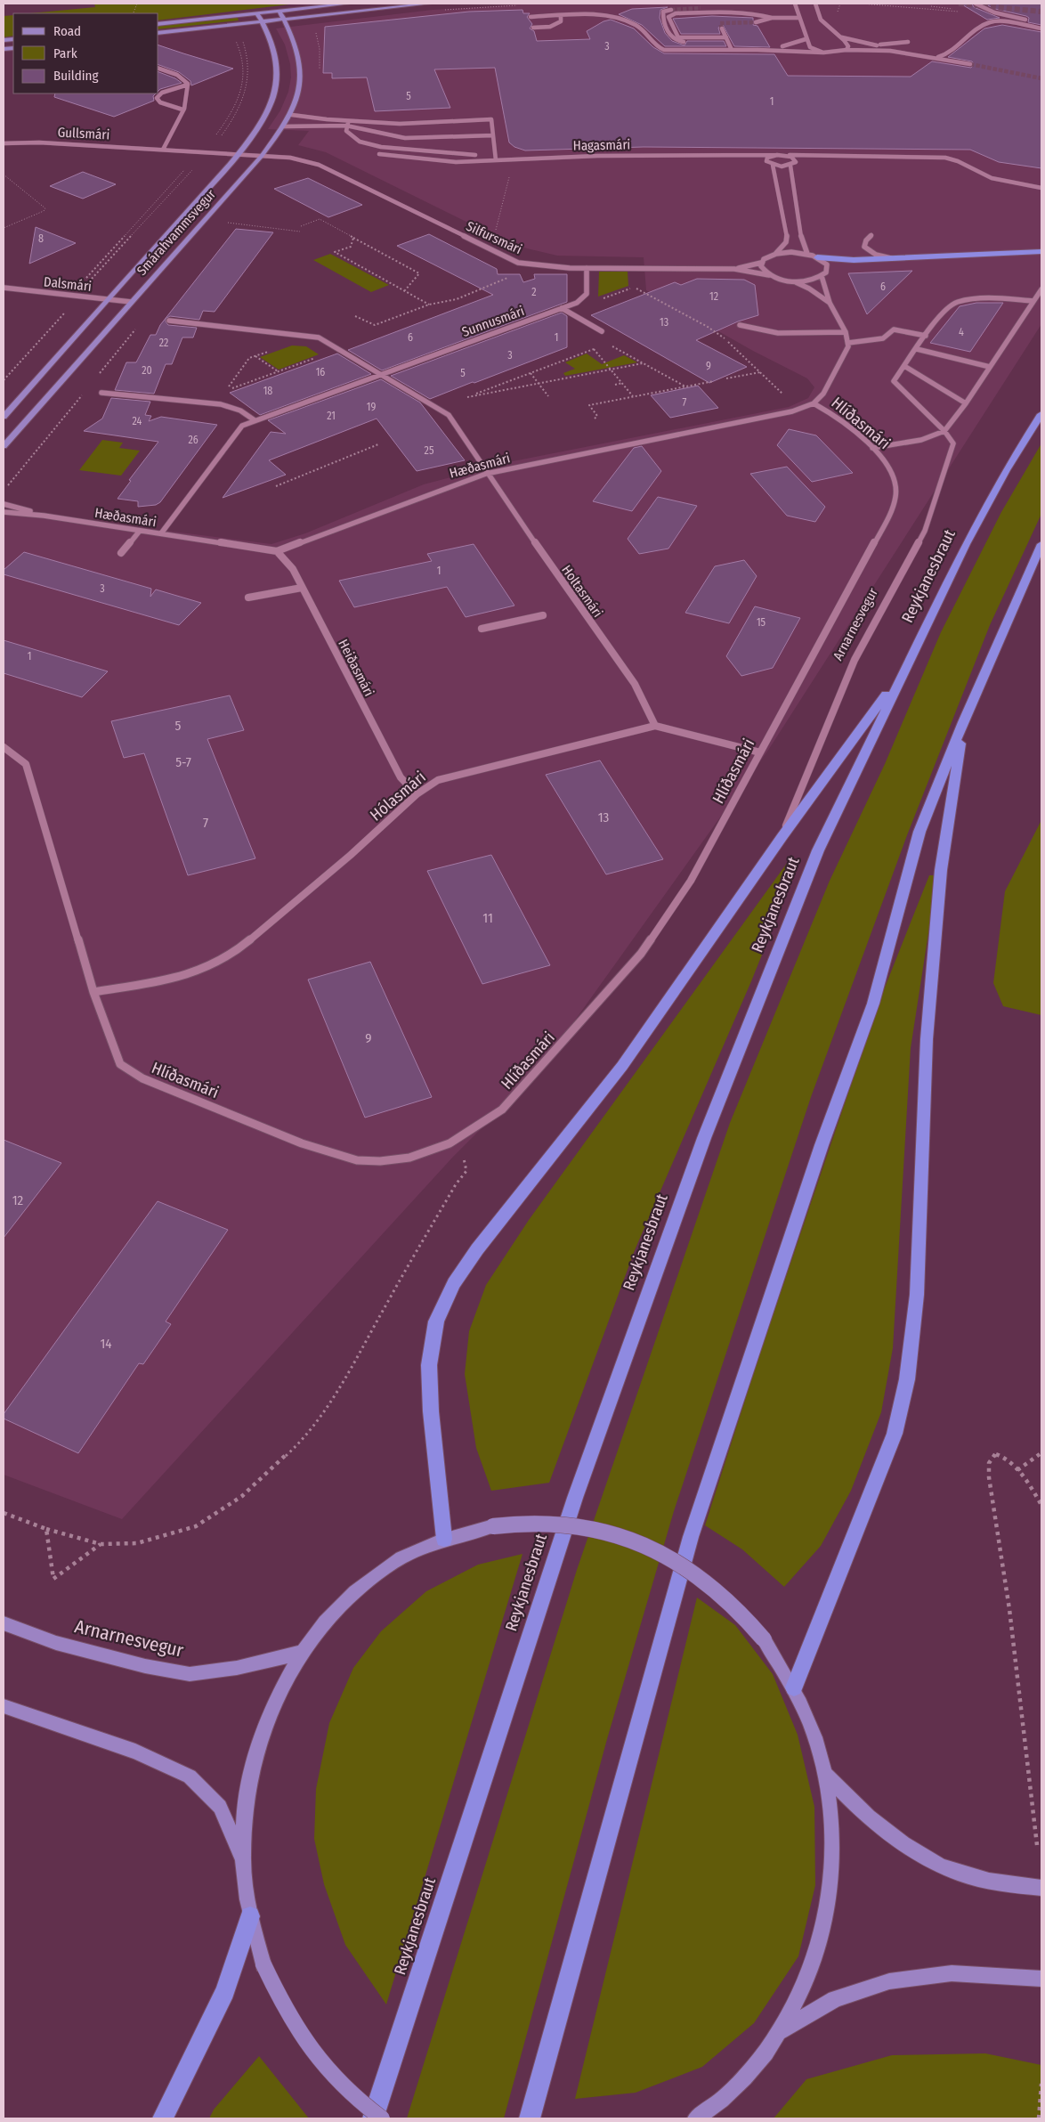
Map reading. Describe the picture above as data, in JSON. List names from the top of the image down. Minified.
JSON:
{"streets":{"highway":["Reykjanesbraut"],"main road":["Smárahvammsvegur","Arnarnesvegur"],"street":["Gullsmári","Hagasmári","Silfursmári","Dalsmári","Sunnusmári","Hlíðasmári","Hæðasmári","Holtasmári","Heiðasmári","Hólasmári"]},"crossings":[["Gullsmári","Smárahvammsvegur"],["Gullsmári","Silfursmári"],["Smárahvammsvegur","Silfursmári"],["Smárahvammsvegur","Dalsmári"],["Silfursmári","Sunnusmári"],["Sunnusmári","Hæðasmári"],["Hlíðasmári","Hæðasmári"],["Hlíðasmári","Hólasmári"],["Hæðasmári","Holtasmári"],["Hæðasmári","Heiðasmári"],["Holtasmári","Hólasmári"],["Heiðasmári","Hólasmári"]],"house_numbers":["3","5","1","8","6","2","12","13","4","6","1","22","3","9","20","16","5","18","7","19","21","24","26","25","1","3","15","1","5","5-7","13","7","11","9","12","14"],"legend":["Road","Park","Building"]}
